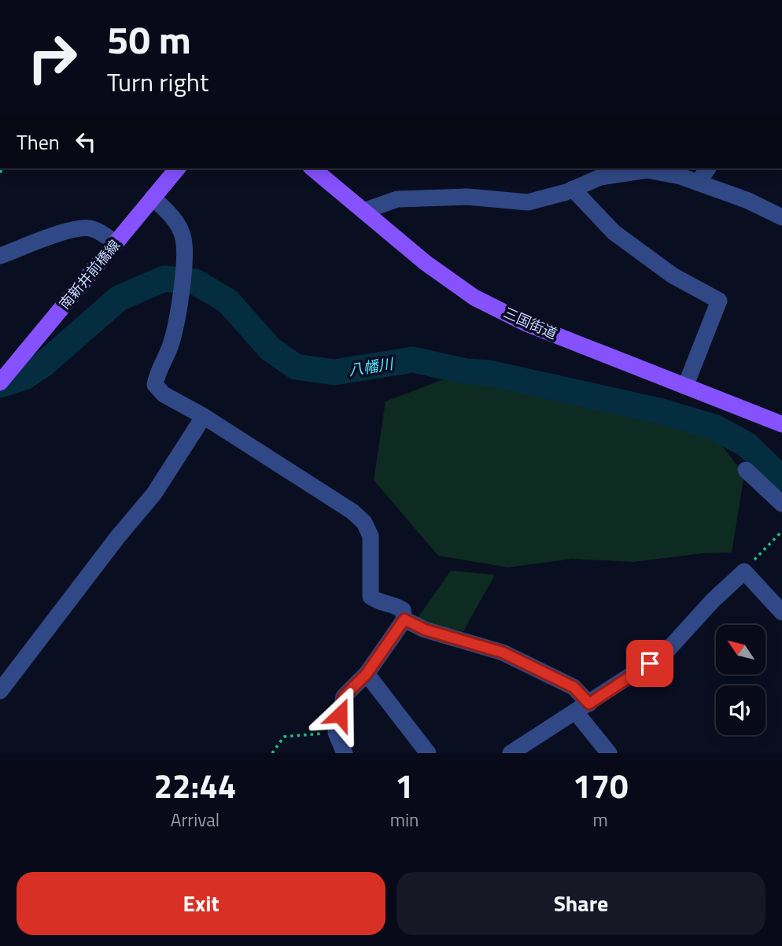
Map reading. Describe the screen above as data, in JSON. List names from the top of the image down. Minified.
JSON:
{"streets":{"main road":["南新井前橋線","三国街道"]},"water":["八幡川"],"north":"top left","page":{"turn":["50 m","Turn right"],"then":"Then","eta":["22:44","Arrival","1","min","170","m"],"buttons":["Exit","Share"]}}
